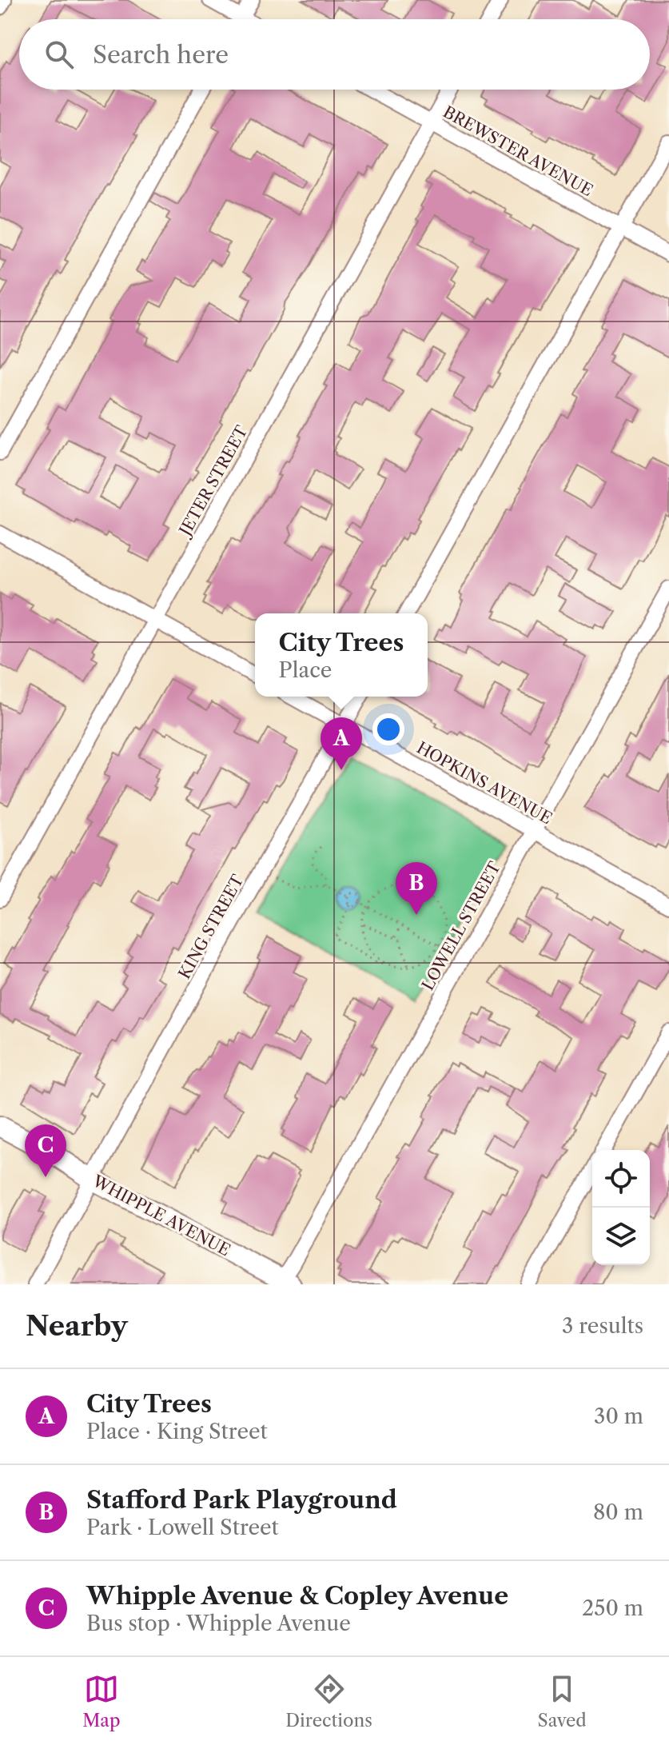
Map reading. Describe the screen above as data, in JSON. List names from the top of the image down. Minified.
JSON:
{"streets":{"main road":["WHIPPLE AVENUE"],"street":["BREWSTER AVENUE","JETER STREET","HOPKINS AVENUE","LOWELL STREET","KING STREET"]},"crossings":[["BREWSTER AVENUE","JETER STREET"],["HOPKINS AVENUE","LOWELL STREET"],["HOPKINS AVENUE","KING STREET"],["LOWELL STREET","WHIPPLE AVENUE"],["KING STREET","WHIPPLE AVENUE"]],"page":{"search":"Search here","popup":["City Trees","Place"],"pins":["A","B","C"],"heading":["Nearby","3 results"],"list":[{"mark":"A","name":"City Trees","note":"Place · King Street","value":"30 m"},{"mark":"B","name":"Stafford Park Playground","note":"Park · Lowell Street","value":"80 m"},{"mark":"C","name":"Whipple Avenue & Copley Avenue","note":"Bus stop · Whipple Avenue","value":"250 m"}],"nav":["Map","Directions","Saved"]}}
